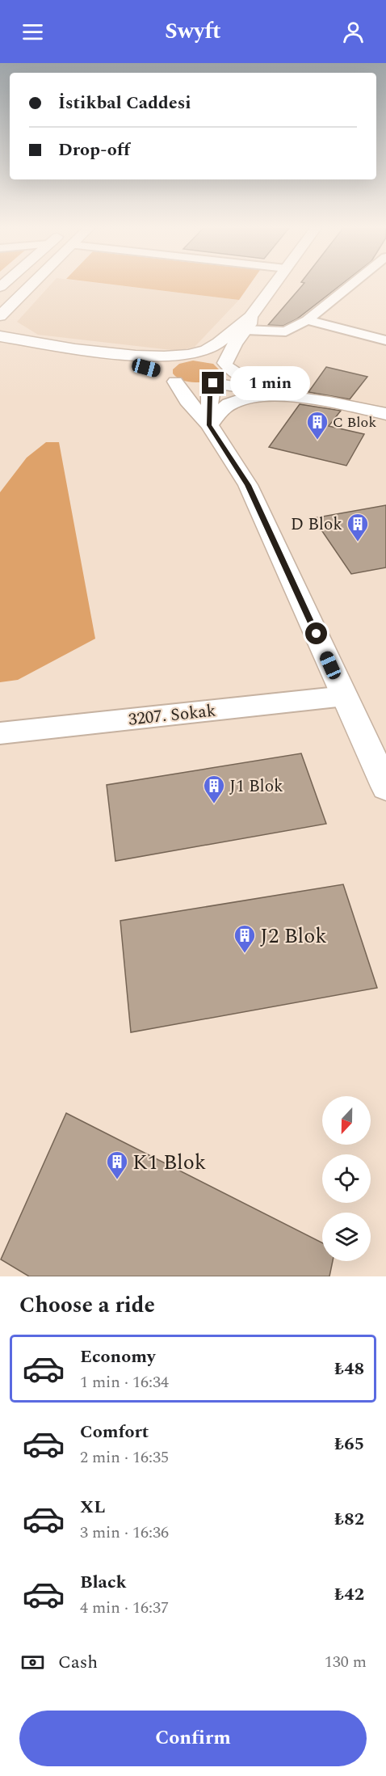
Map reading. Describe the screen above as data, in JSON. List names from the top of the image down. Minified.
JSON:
{"streets":{"street":["3207. Sokak"]},"places":{"building":["C Blok","D Blok","J1 Blok","J2 Blok","K1 Blok"]},"north":"bottom","page":{"header":"Swyft","banner":["İstikbal Caddesi","Drop-off"],"bubble":"1 min","heading":"Choose a ride","list":[{"name":"Economy","note":"1 min · 16:34","value":"₺48"},{"name":"Comfort","note":"2 min · 16:35","value":"₺65"},{"name":"XL","note":"3 min · 16:36","value":"₺82"},{"name":"Black","note":"4 min · 16:37","value":"₺42"}],"pay":["Cash","130 m"],"buttons":"Confirm"}}
